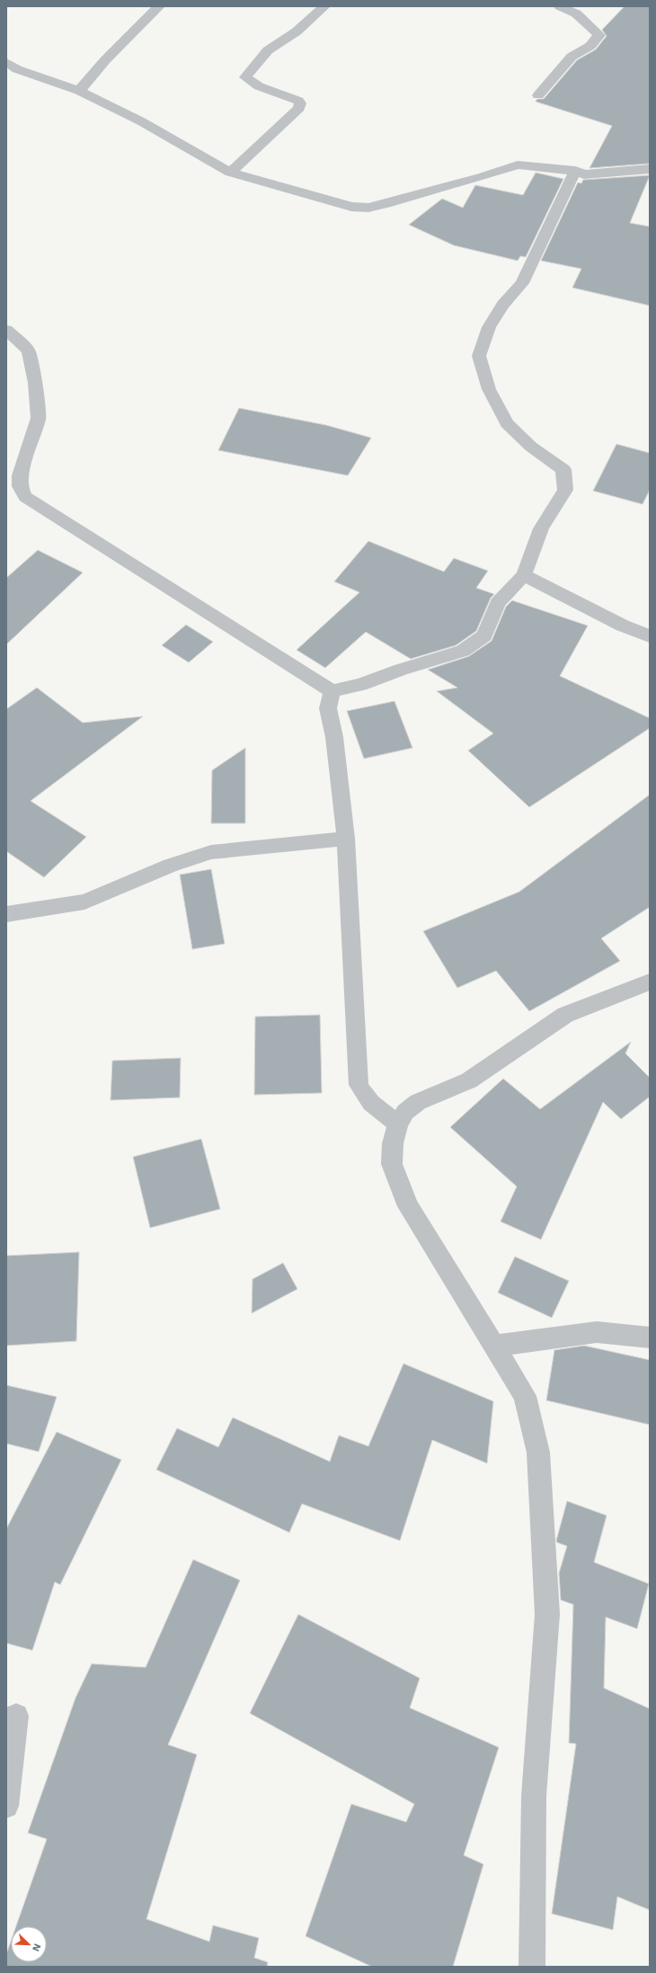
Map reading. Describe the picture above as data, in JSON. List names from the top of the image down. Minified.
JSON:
{"north":"bottom right"}
